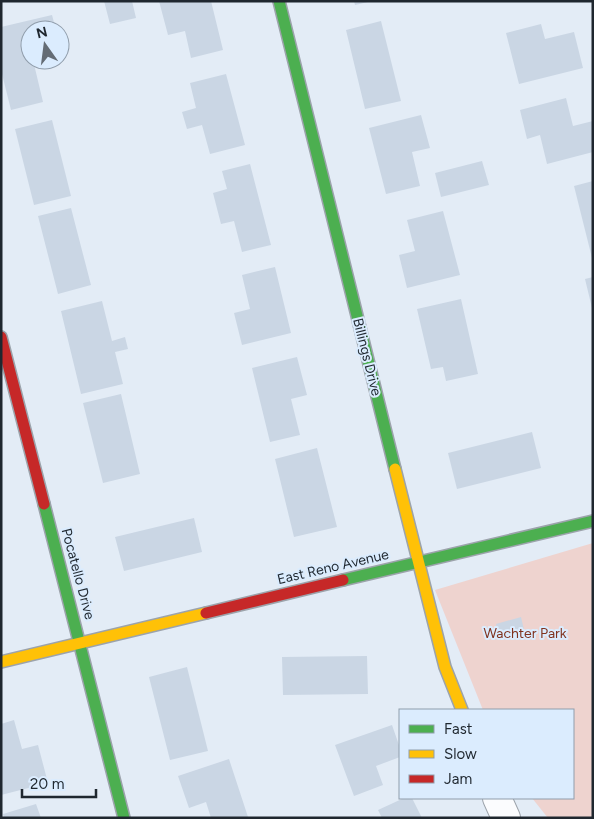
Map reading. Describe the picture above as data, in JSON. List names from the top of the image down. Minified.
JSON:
{"streets":{"street":["Billings Drive","East Reno Avenue","Pocatello Drive"]},"crossings":[["Billings Drive","East Reno Avenue"],["East Reno Avenue","Pocatello Drive"]],"parks":["Wachter Park"],"legend":["Fast","Slow","Jam"],"scale_bar":"20 m","north":"top"}
